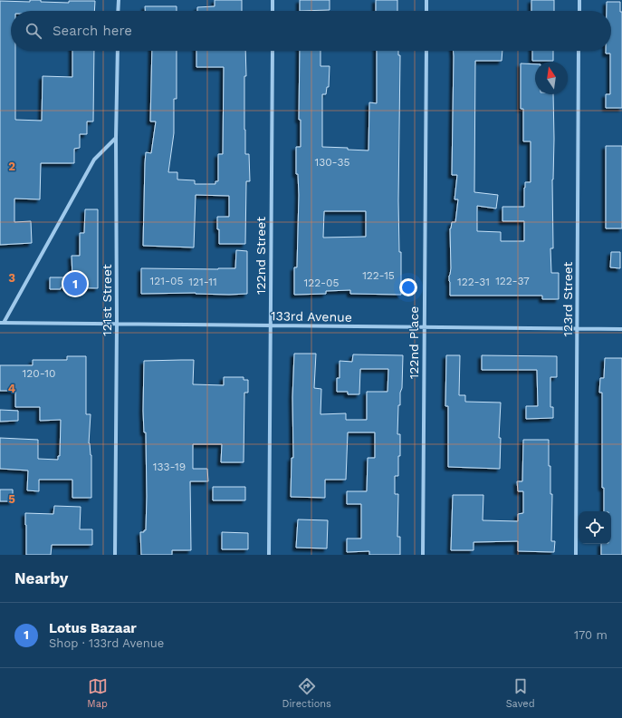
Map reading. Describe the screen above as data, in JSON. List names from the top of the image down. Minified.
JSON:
{"streets":{"street":["122nd Street","123rd Street","121st Street","133rd Avenue","122nd Place"]},"crossings":[["122nd Street","133rd Avenue"],["123rd Street","133rd Avenue"],["121st Street","133rd Avenue"],["133rd Avenue","122nd Place"]],"house_numbers":["130-35","122-15","121-05","122-37","121-11","122-31","122-05","120-10","133-19"],"north":"top","page":{"search":"Search here","pins":"1","heading":"Nearby","list":[{"mark":"1","name":"Lotus Bazaar","note":"Shop · 133rd Avenue","value":"170 m"}],"nav":["Map","Directions","Saved"]},"grid":{"rows":["2","3","4","5"]}}
